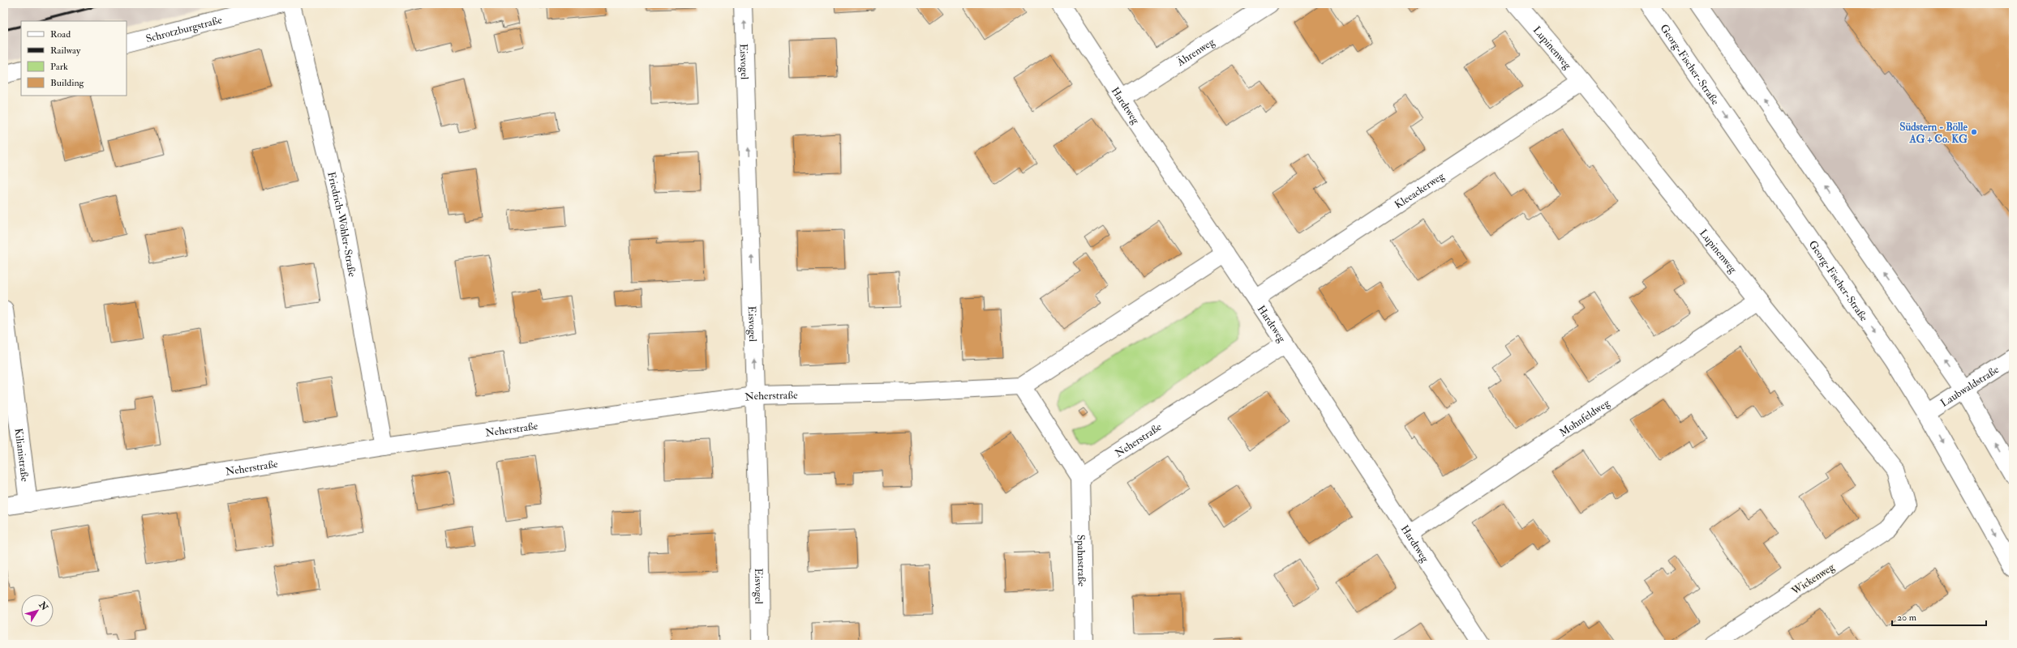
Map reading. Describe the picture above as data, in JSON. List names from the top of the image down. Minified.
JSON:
{"streets":{"street":["Schrotzburgstraße","Lupinenweg","Ährenweg","Eisvogel","Georg-Fischer-Straße","Hardtweg","Kleeackerweg","Friedrich-Wöhler-Straße","Laubwaldstraße","Neherstraße","Mohnfeldweg","Kilianistraße","Spahnstraße","Wickenweg"]},"crossings":[["Lupinenweg","Kleeackerweg"],["Lupinenweg","Mohnfeldweg"],["Lupinenweg","Wickenweg"],["Ährenweg","Hardtweg"],["Eisvogel","Neherstraße"],["Georg-Fischer-Straße","Laubwaldstraße"],["Hardtweg","Kleeackerweg"],["Hardtweg","Neherstraße"],["Hardtweg","Mohnfeldweg"],["Friedrich-Wöhler-Straße","Neherstraße"],["Neherstraße","Kilianistraße"],["Neherstraße","Spahnstraße"]],"one_way":["Eisvogel"],"places":["Südstern - Bölle AG + Co. KG"],"legend":["Road","Railway","Park","Building"],"scale_bar":"20 m","north":"top right"}
